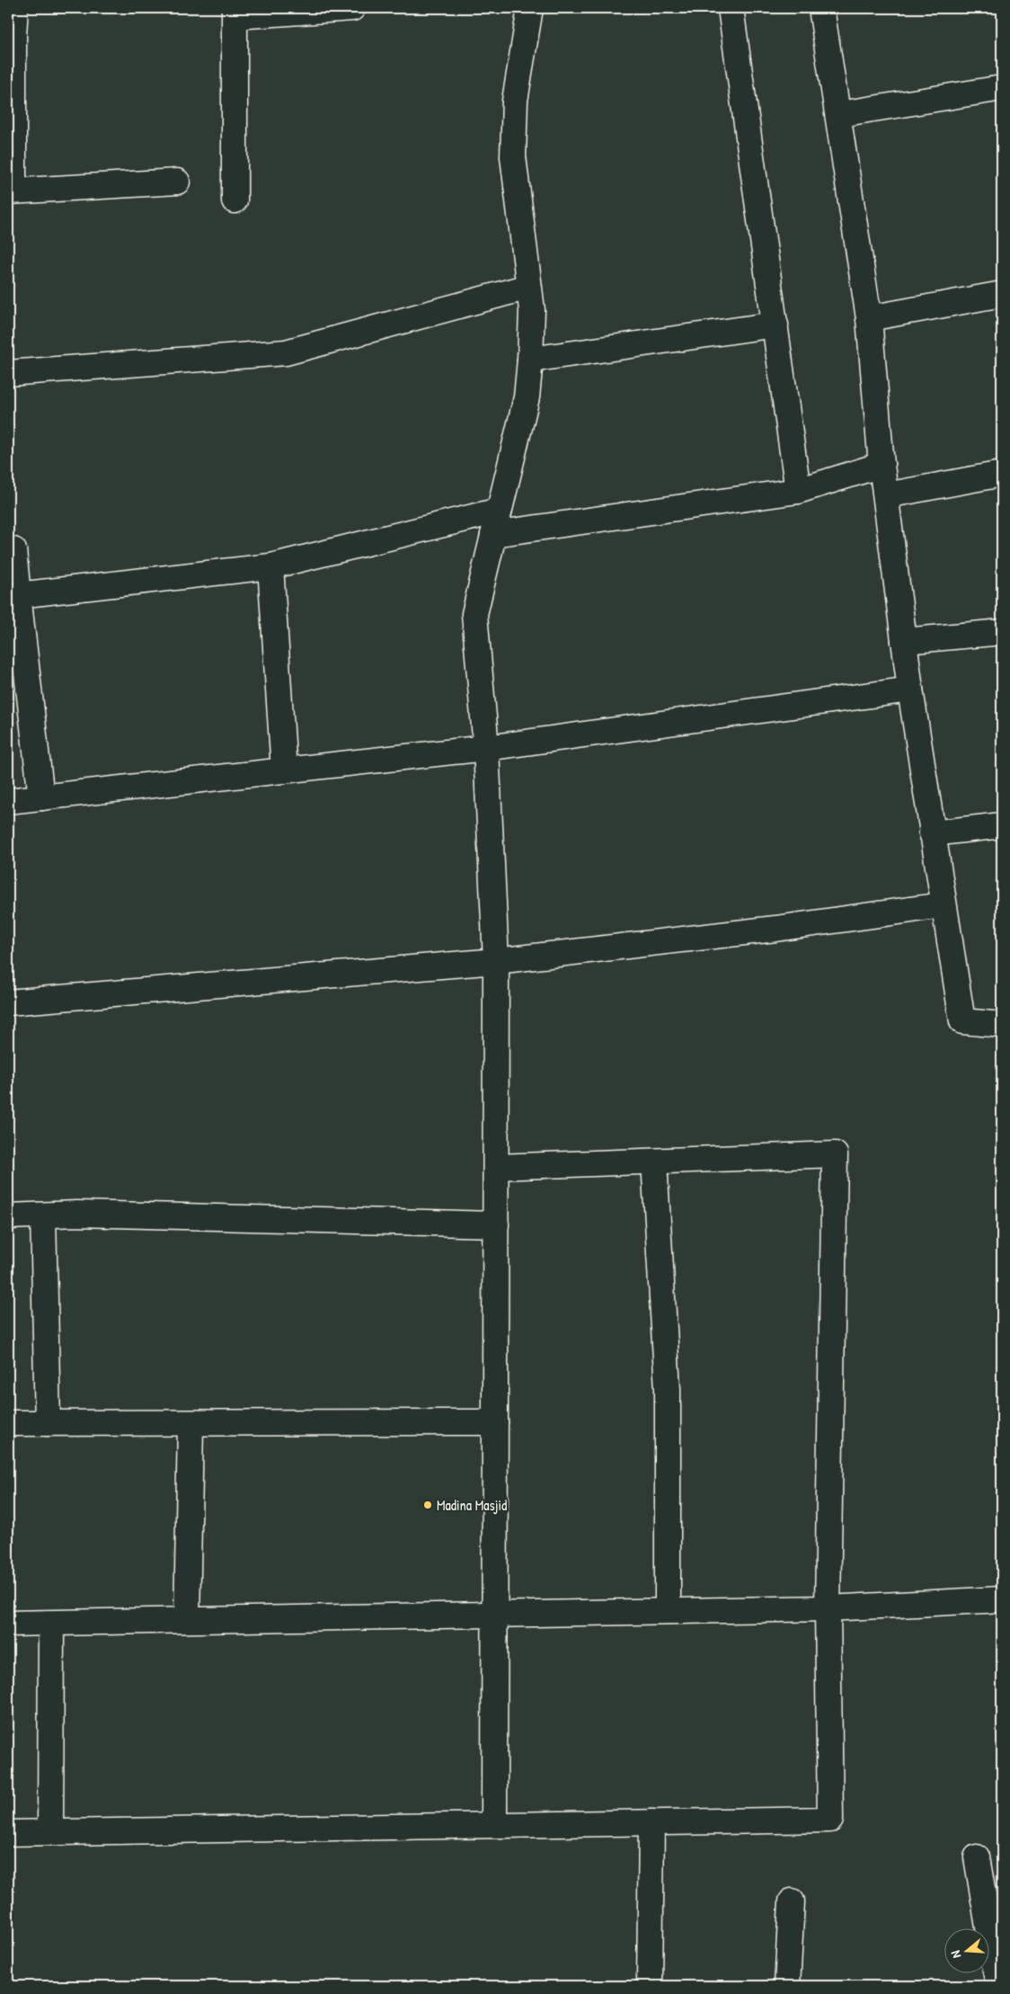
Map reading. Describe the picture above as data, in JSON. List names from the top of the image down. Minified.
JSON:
{"places":["Madina Masjid"],"north":"left"}
